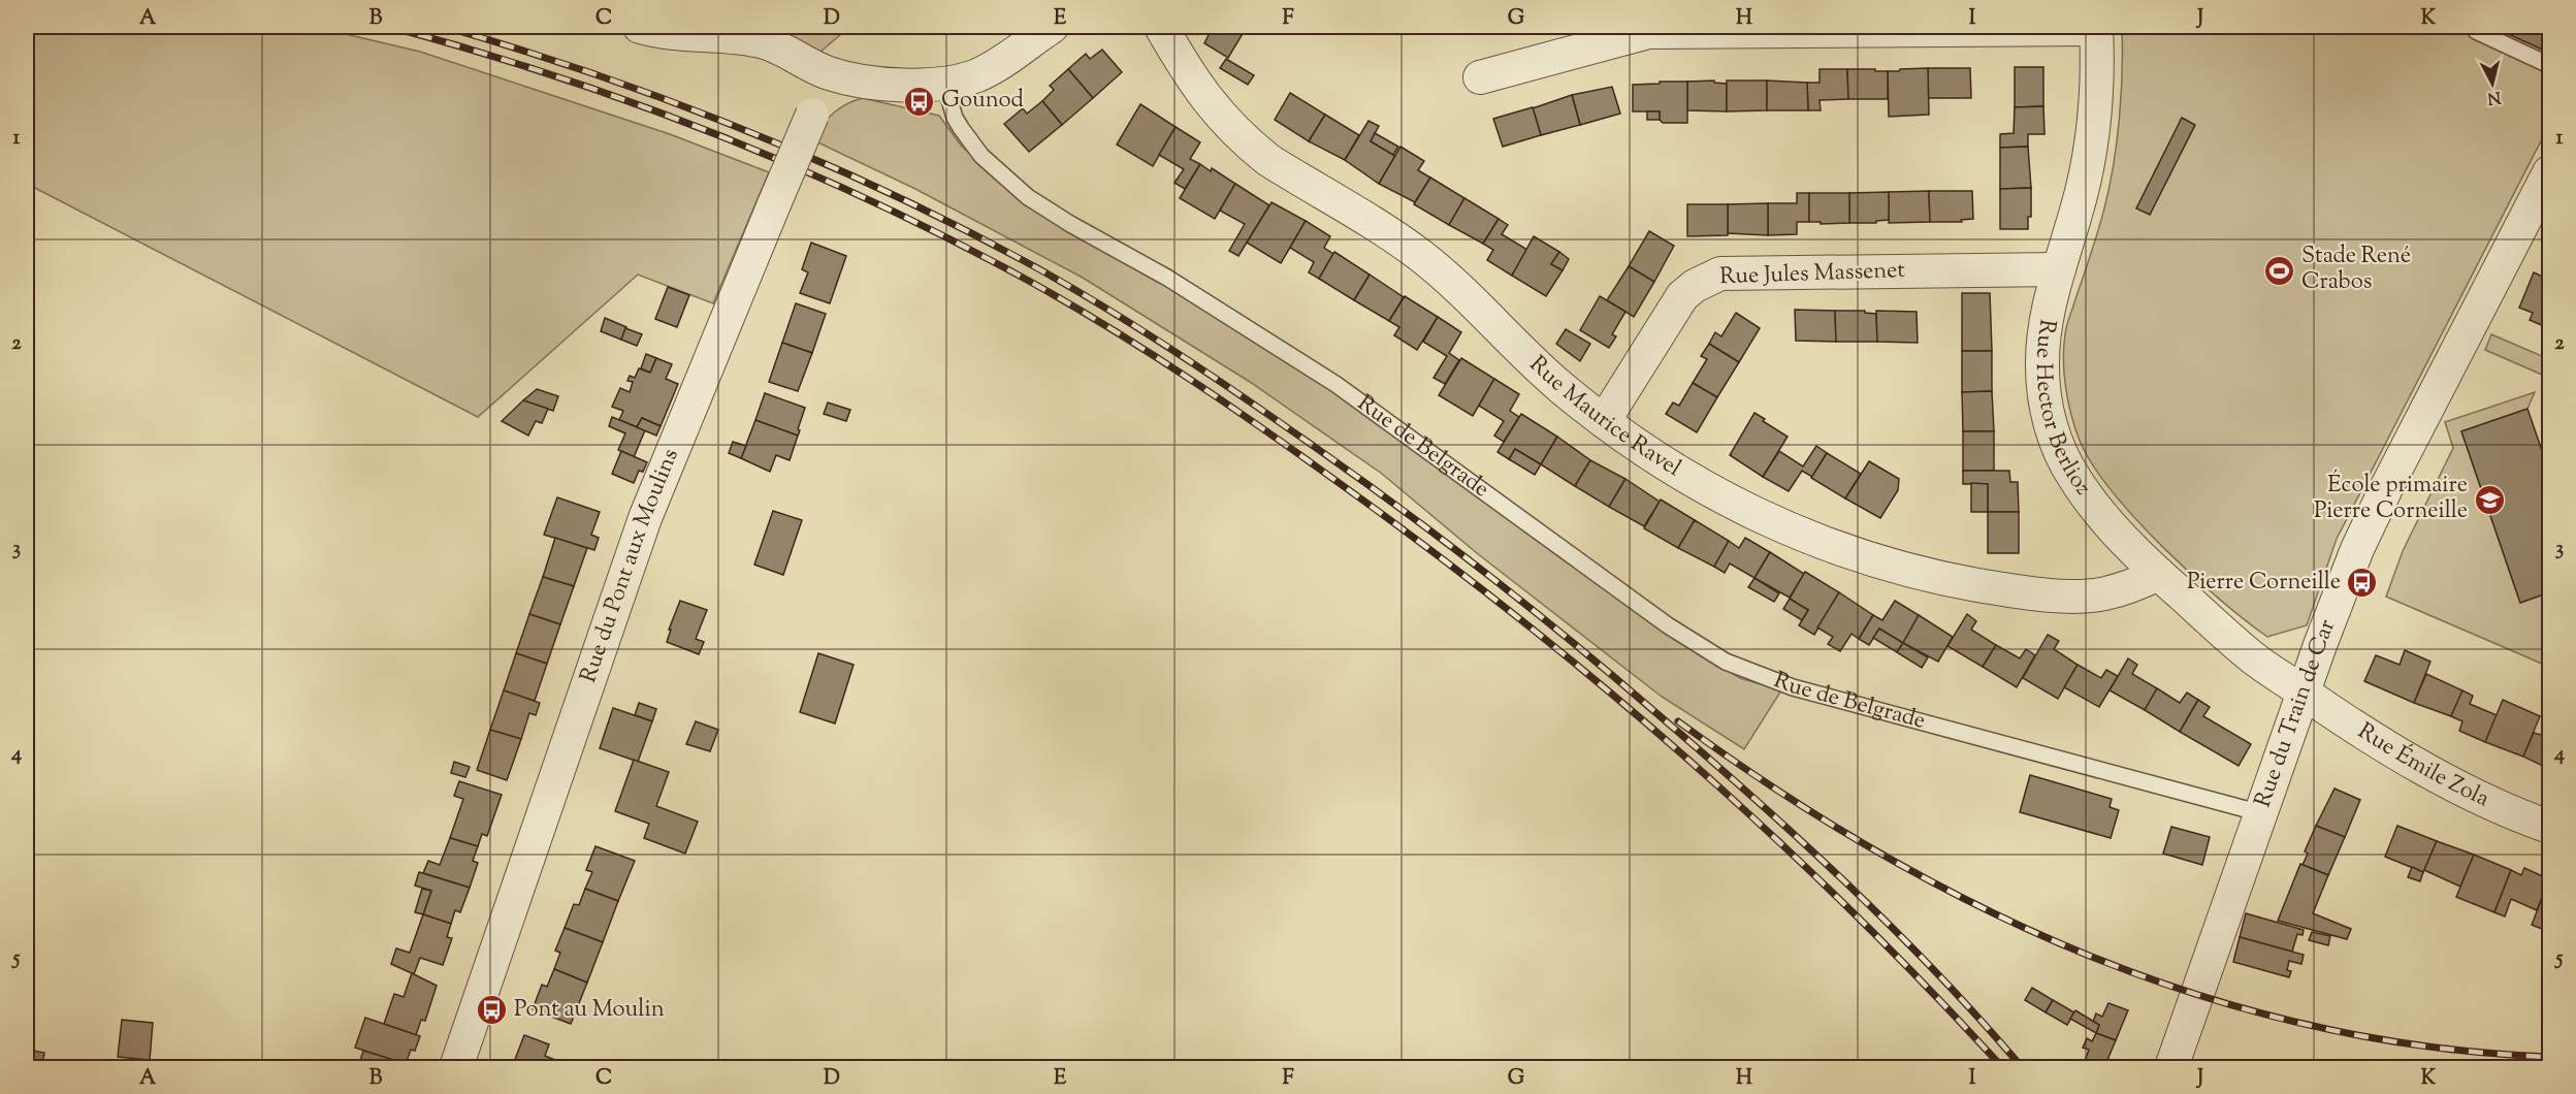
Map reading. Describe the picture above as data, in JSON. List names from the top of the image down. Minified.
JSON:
{"streets":{"street":["Rue Jules Massenet","Rue Hector Berlioz","Rue Maurice Ravel","Rue du Pont aux Moulins","Rue du Train de Car","Rue Émile Zola"],"lane":["Rue de Belgrade"]},"crossings":[["Rue Jules Massenet","Rue Hector Berlioz"],["Rue Jules Massenet","Rue Maurice Ravel"],["Rue Hector Berlioz","Rue Maurice Ravel"],["Rue Hector Berlioz","Rue du Train de Car"],["Rue Hector Berlioz","Rue Émile Zola"],["Rue de Belgrade","Rue du Train de Car"],["Rue du Train de Car","Rue Émile Zola"]],"places":{"bus stop":["Gounod","Pierre Corneille","Pont au Moulin"],"sports":["Stade René Crabos"],"school or university":["École primaire Pierre Corneille"]},"north":"bottom","grid":{"columns":["A","B","C","D","E","F","G","H","I","J","K"],"rows":["1","2","3","4","5"]}}
